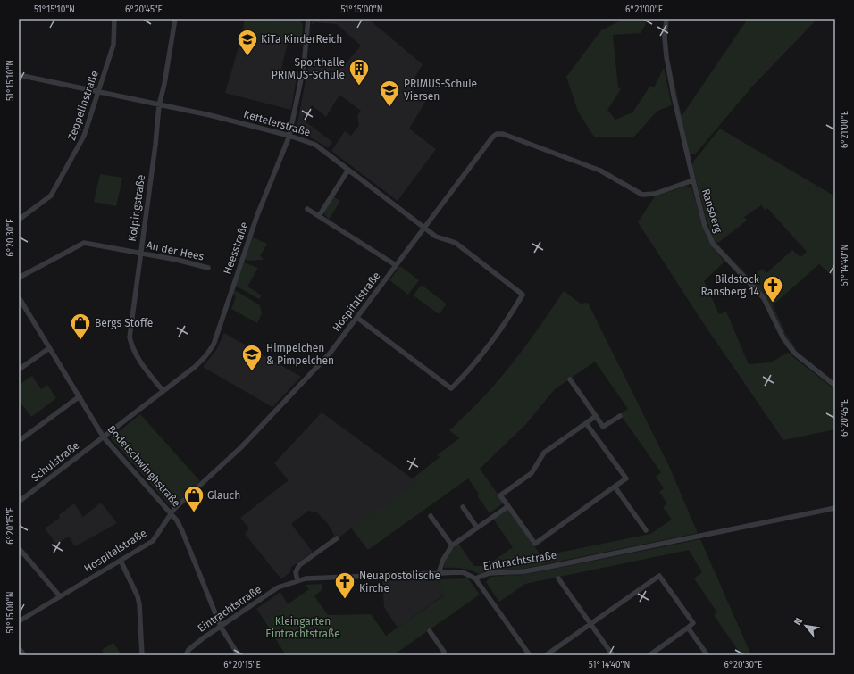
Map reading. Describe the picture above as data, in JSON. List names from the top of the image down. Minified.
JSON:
{"streets":{"street":["Zeppelinstraße","Kettelerstraße","Kolpingstraße","Ransberg","Heesstraße","An der Hees","Hospitalstraße","Schulstraße","Bodelschwinghstraße","Eintrachtstraße"]},"crossings":[["Zeppelinstraße","Kettelerstraße"],["Kettelerstraße","Kolpingstraße"],["Kettelerstraße","Heesstraße"],["Kettelerstraße","Hospitalstraße"],["Kolpingstraße","Heesstraße"],["Kolpingstraße","An der Hees"],["Ransberg","Hospitalstraße"],["Heesstraße","Schulstraße"],["Heesstraße","Bodelschwinghstraße"],["Hospitalstraße","Bodelschwinghstraße"],["Schulstraße","Bodelschwinghstraße"],["Bodelschwinghstraße","Eintrachtstraße"]],"parks":["Kleingarten Eintrachtstraße"],"places":{"school or university":["KiTa KinderReich","PRIMUS-Schule Viersen","Himpelchen & Pimpelchen"],"building":["Sporthalle PRIMUS-Schule"],"church":["Bildstock Ransberg 14","Neuapostolische Kirche"],"shop":["Bergs Stoffe","Glauch"]},"north":"top left","coordinates":["51°15'10\"N","6°20'45\"E","51°15'00\"N","6°21'00\"E","6°20'30\"E","51°14'40\"N","6°20'15\"E"]}
